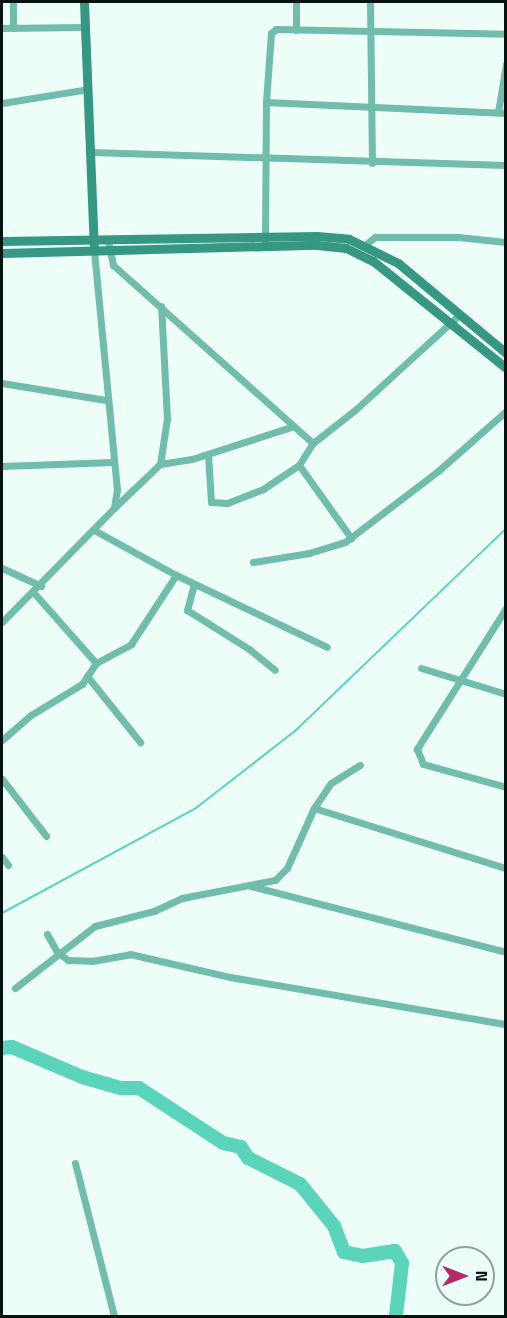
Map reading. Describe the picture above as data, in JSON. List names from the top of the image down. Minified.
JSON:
{"north":"right"}
